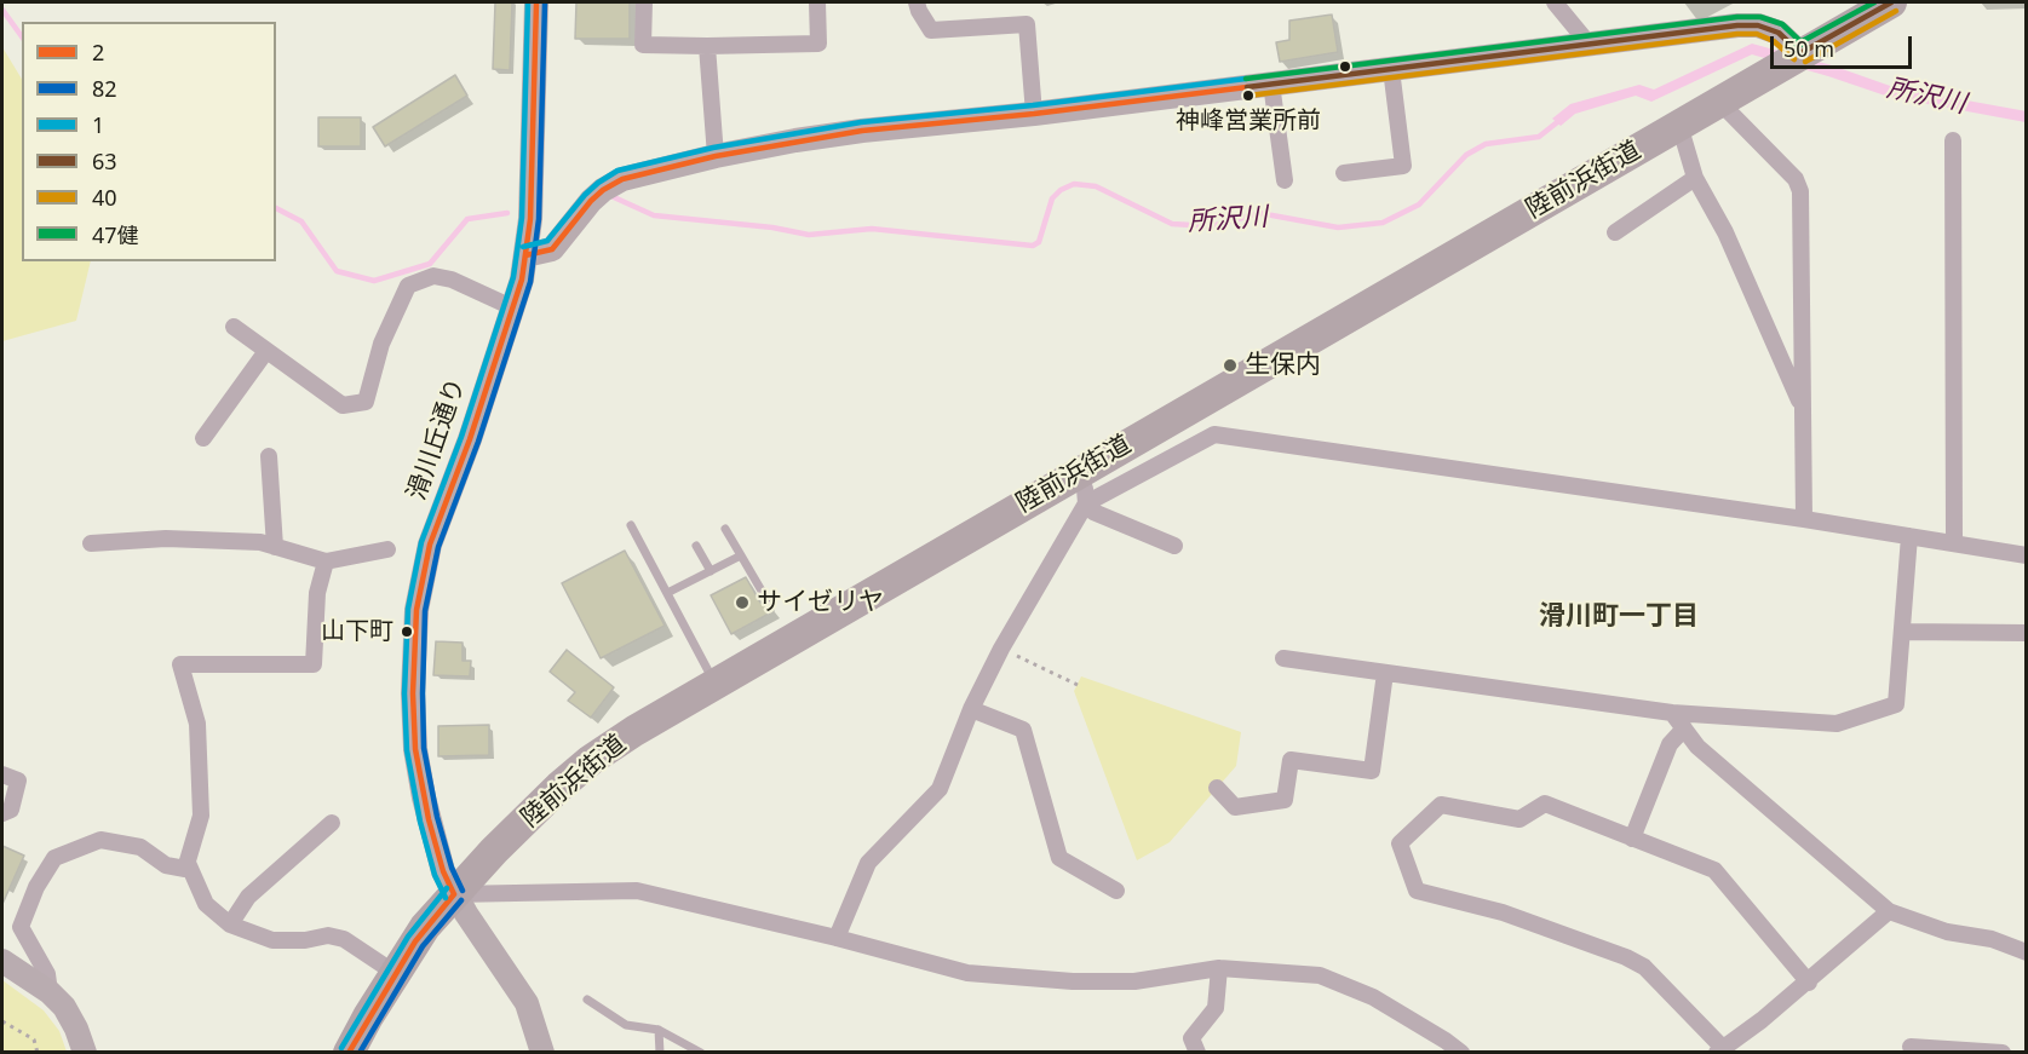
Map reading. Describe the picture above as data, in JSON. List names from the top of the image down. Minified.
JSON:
{"streets":{"highway":["陸前浜街道"],"street":["滑川丘通り"]},"crossings":[["陸前浜街道","滑川丘通り"]],"districts":["滑川町一丁目"],"water":["所沢川"],"places":["神峰営業所前","生保内","サイゼリヤ","山下町"],"lines":["transit line 2","transit line 82","transit line 1","transit line 63","transit line 47健","transit line 40"],"legend":["2","82","1","63","40","47健"],"scale_bar":"50 m"}
